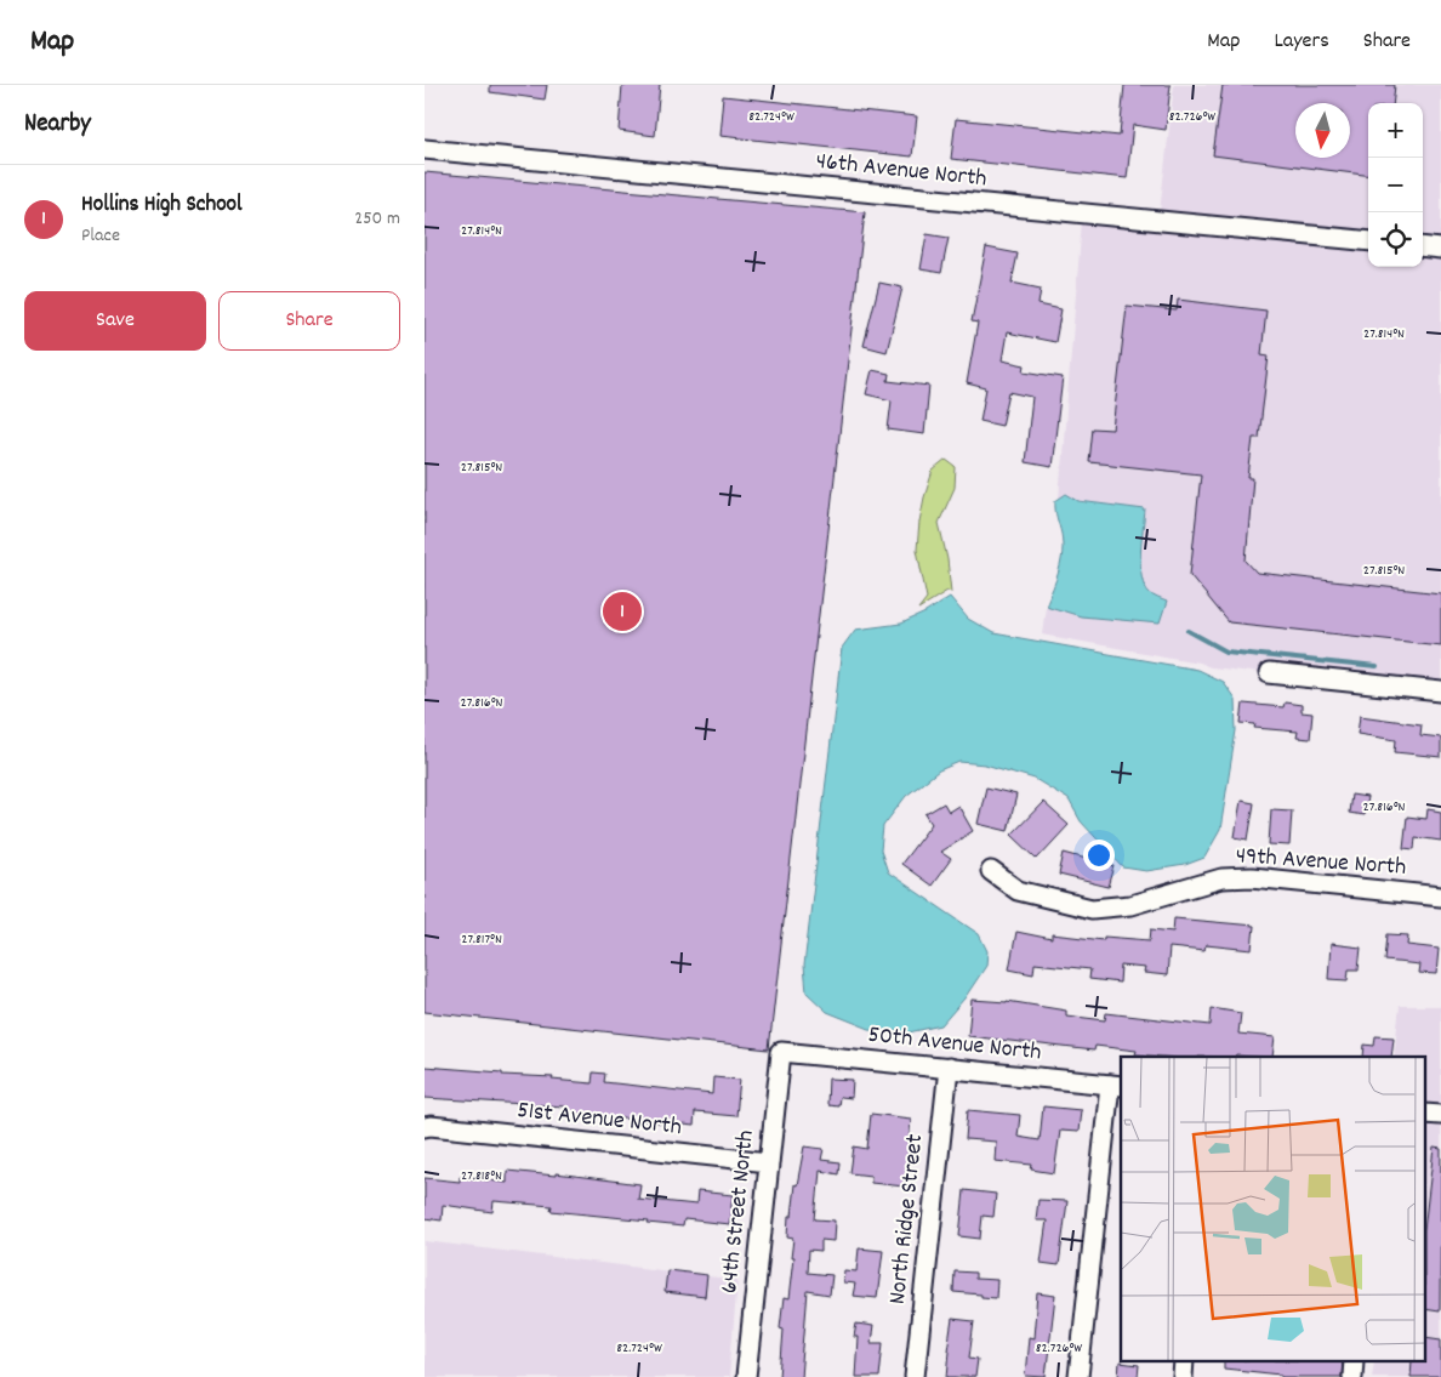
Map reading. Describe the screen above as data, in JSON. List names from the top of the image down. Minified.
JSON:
{"streets":{"street":["46th Avenue North","49th Avenue North","50th Avenue North","51st Avenue North","64th Street North","North Ridge Street"]},"crossings":[["50th Avenue North","64th Street North"],["50th Avenue North","North Ridge Street"],["51st Avenue North","64th Street North"]],"north":"bottom","page":{"header":"Map","nav":["Map","Layers","Share"],"heading":"Nearby","map_buttons":["+","−"],"list":[{"mark":"1","name":"Hollins High School","note":"Place","value":"250 m"}],"buttons":["Save","Share"],"pins":"1"},"coordinates":["82.724°W","82.726°W","27.814°N","27.815°N","27.816°N","27.817°N","27.818°N"]}
